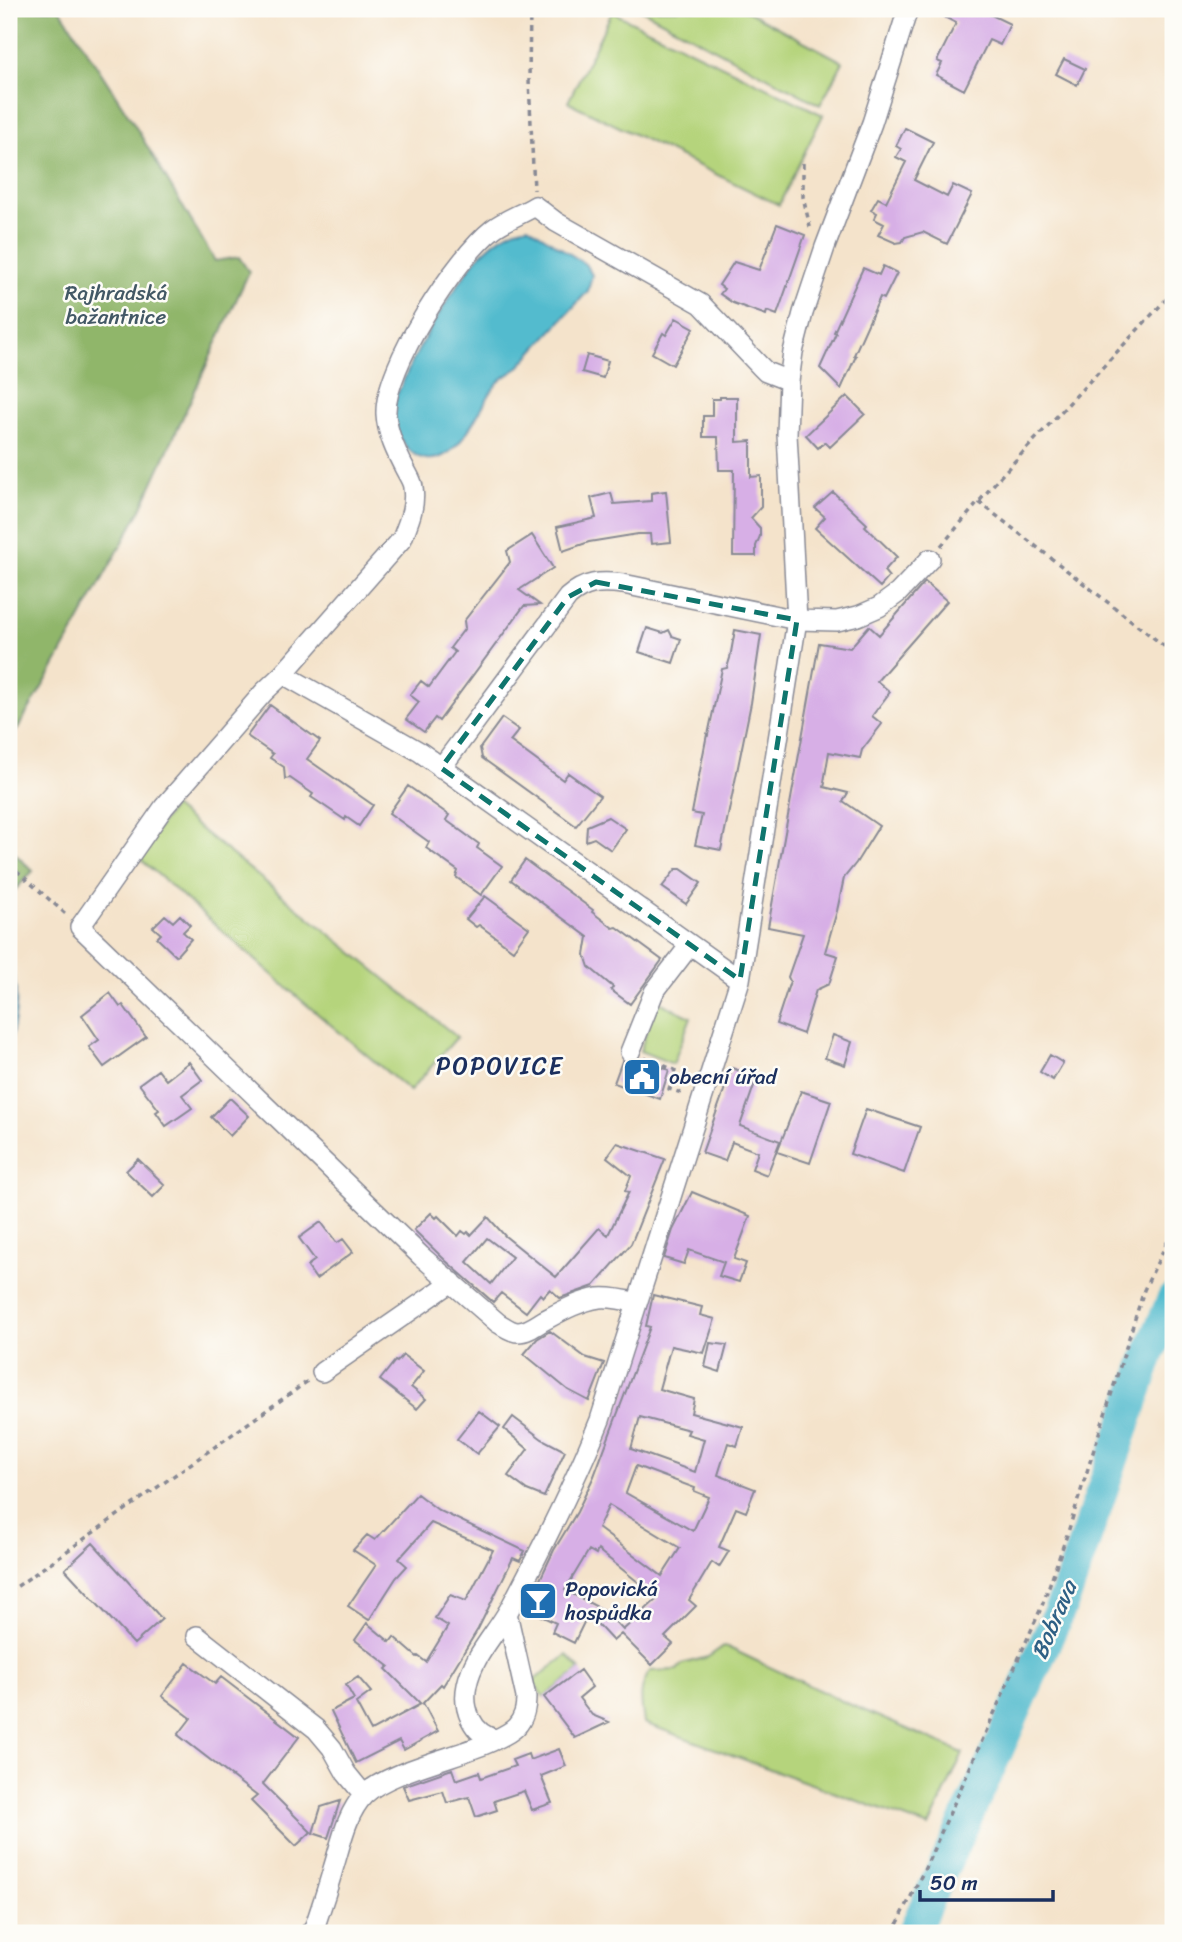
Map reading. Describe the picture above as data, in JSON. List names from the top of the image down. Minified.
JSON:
{"districts":["POPOVICE"],"water":["Bobrava"],"parks":["Rajhradská bažantnice"],"places":{"public building":["obecní úřad"],"bar":["Popovická hospůdka"]},"scale_bar":"50 m"}
